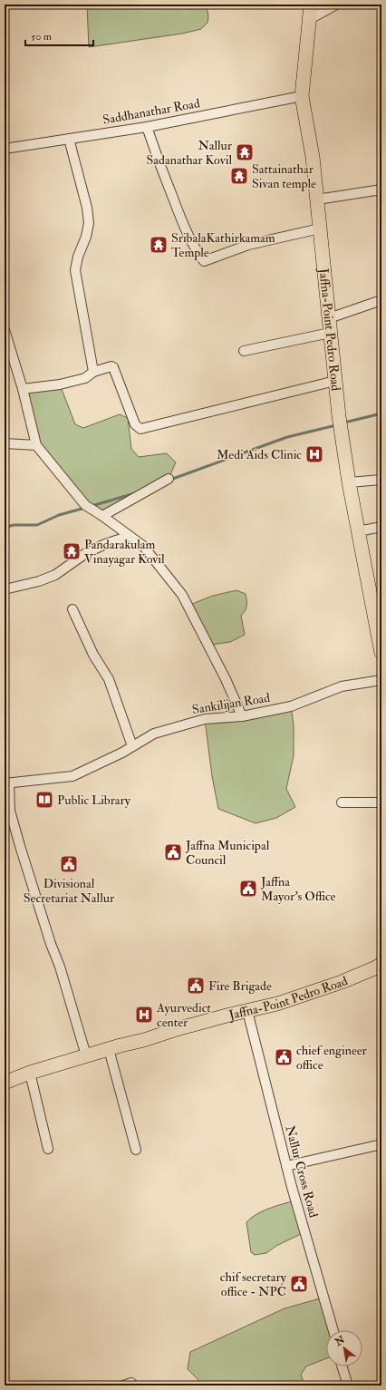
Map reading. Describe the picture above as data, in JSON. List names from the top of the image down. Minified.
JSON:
{"streets":{"main road":["Jaffna-Point Pedro Road"],"street":["Saddhanathar Road","Sankilijan Road","Nallur Cross Road"]},"crossings":[["Saddhanathar Road","Jaffna-Point Pedro Road"],["Jaffna-Point Pedro Road","Nallur Cross Road"]],"places":{"temple":["Nallur Sadanathar Kovil","Sattainathar Sivan temple","SribalaKathirkamam Temple","Pandarakulam Vinayagar Kovil"],"hospital":["Medi Aids Clinic","Ayurvedict center"],"library":["Public Library"],"public building":["Jaffna Municipal Council","Divisional Secretariat Nallur","Jaffna Mayor's Office","Fire Brigade","chief engineer office","chif secretary office - NPC"]},"scale_bar":"50 m","north":"top left"}
